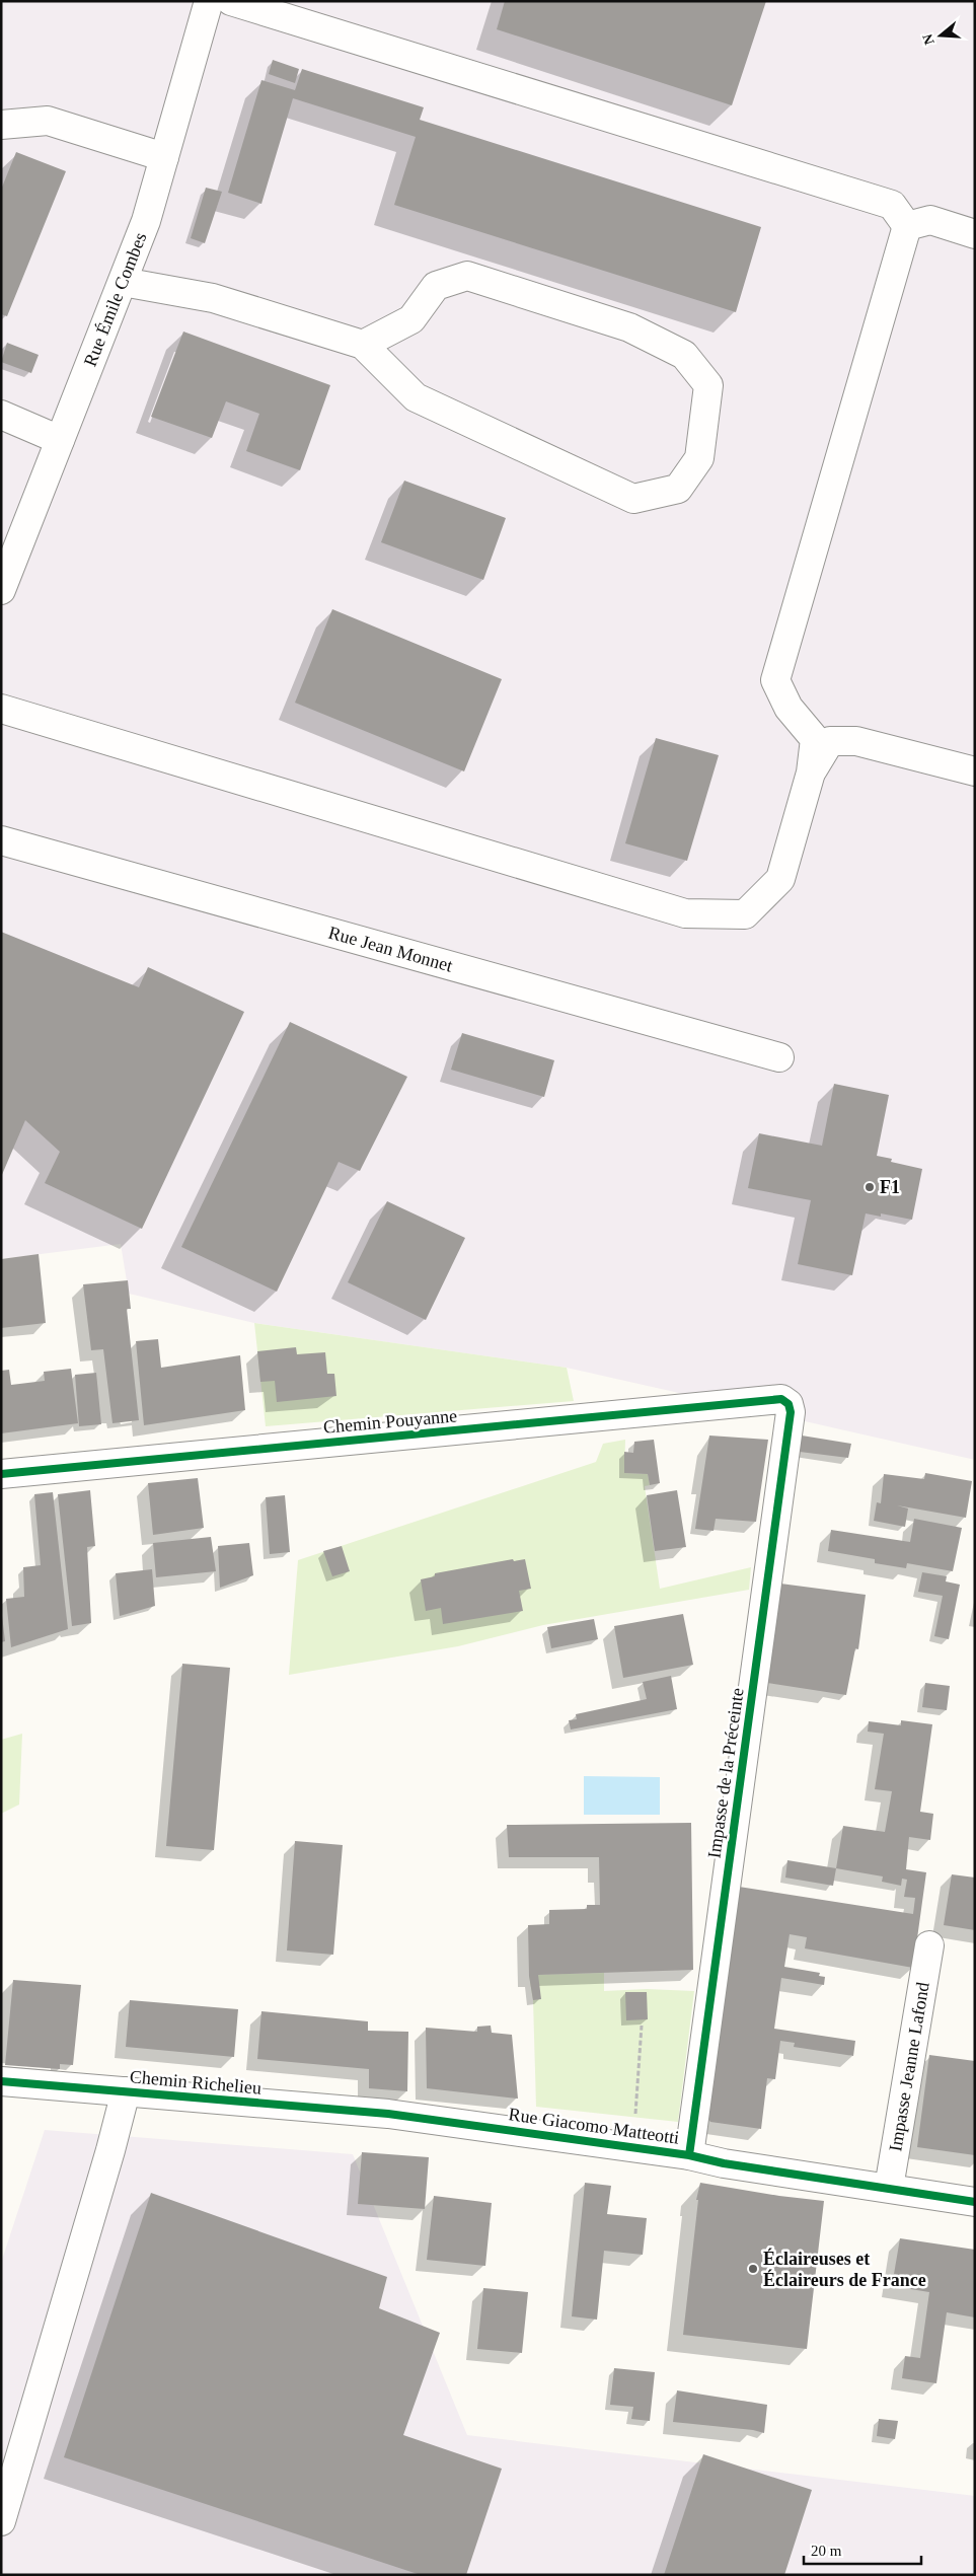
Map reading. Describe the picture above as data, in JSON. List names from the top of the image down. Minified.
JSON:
{"streets":{"street":["Rue Émile Combes","Rue Jean Monnet","Chemin Pouyanne","Impasse de la Préceinte","Impasse Jeanne Lafond","Chemin Richelieu","Rue Giacomo Matteotti"]},"crossings":[["Chemin Pouyanne","Impasse de la Préceinte"],["Impasse de la Préceinte","Rue Giacomo Matteotti"],["Impasse Jeanne Lafond","Rue Giacomo Matteotti"],["Chemin Richelieu","Rue Giacomo Matteotti"]],"places":["F1","Éclaireuses et Éclaireurs de France"],"scale_bar":"20 m","north":"left"}
